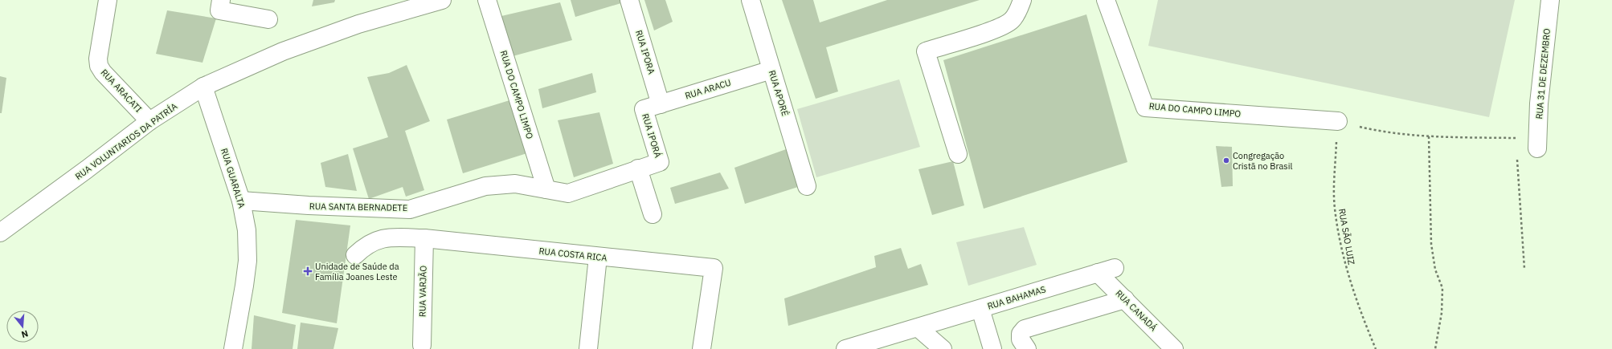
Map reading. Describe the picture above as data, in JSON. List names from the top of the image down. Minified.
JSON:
{"streets":{"street":["RUA IPORA","RUA 31 DE DEZEMBRO","RUA ARACU","RUA ARACATI","RUA APORÉ","RUA DO CAMPO LIMPO","RUA IPORÁ","RUA VOLUNTARIOS DA PATRÍA","RUA GUARALTA","RUA SANTA BERNADETE","RUA COSTA RICA","RUA VARJÃO","RUA BAHAMAS","RUA CANADÁ"],"path":["RUA SÃO LUIZ"]},"crossings":[["RUA IPORA","RUA ARACU"],["RUA ARACU","RUA APORÉ"],["RUA ARACU","RUA IPORÁ"],["RUA ARACATI","RUA VOLUNTARIOS DA PATRÍA"],["RUA DO CAMPO LIMPO","RUA SANTA BERNADETE"],["RUA DO CAMPO LIMPO","RUA SÃO LUIZ"],["RUA IPORÁ","RUA SANTA BERNADETE"],["RUA VOLUNTARIOS DA PATRÍA","RUA GUARALTA"],["RUA GUARALTA","RUA SANTA BERNADETE"],["RUA COSTA RICA","RUA VARJÃO"],["RUA BAHAMAS","RUA CANADÁ"]],"places":{"other":["Congregação Cristã no Brasil"],"health":["Unidade de Saúde da Família Joanes Leste"]},"north":"bottom"}
